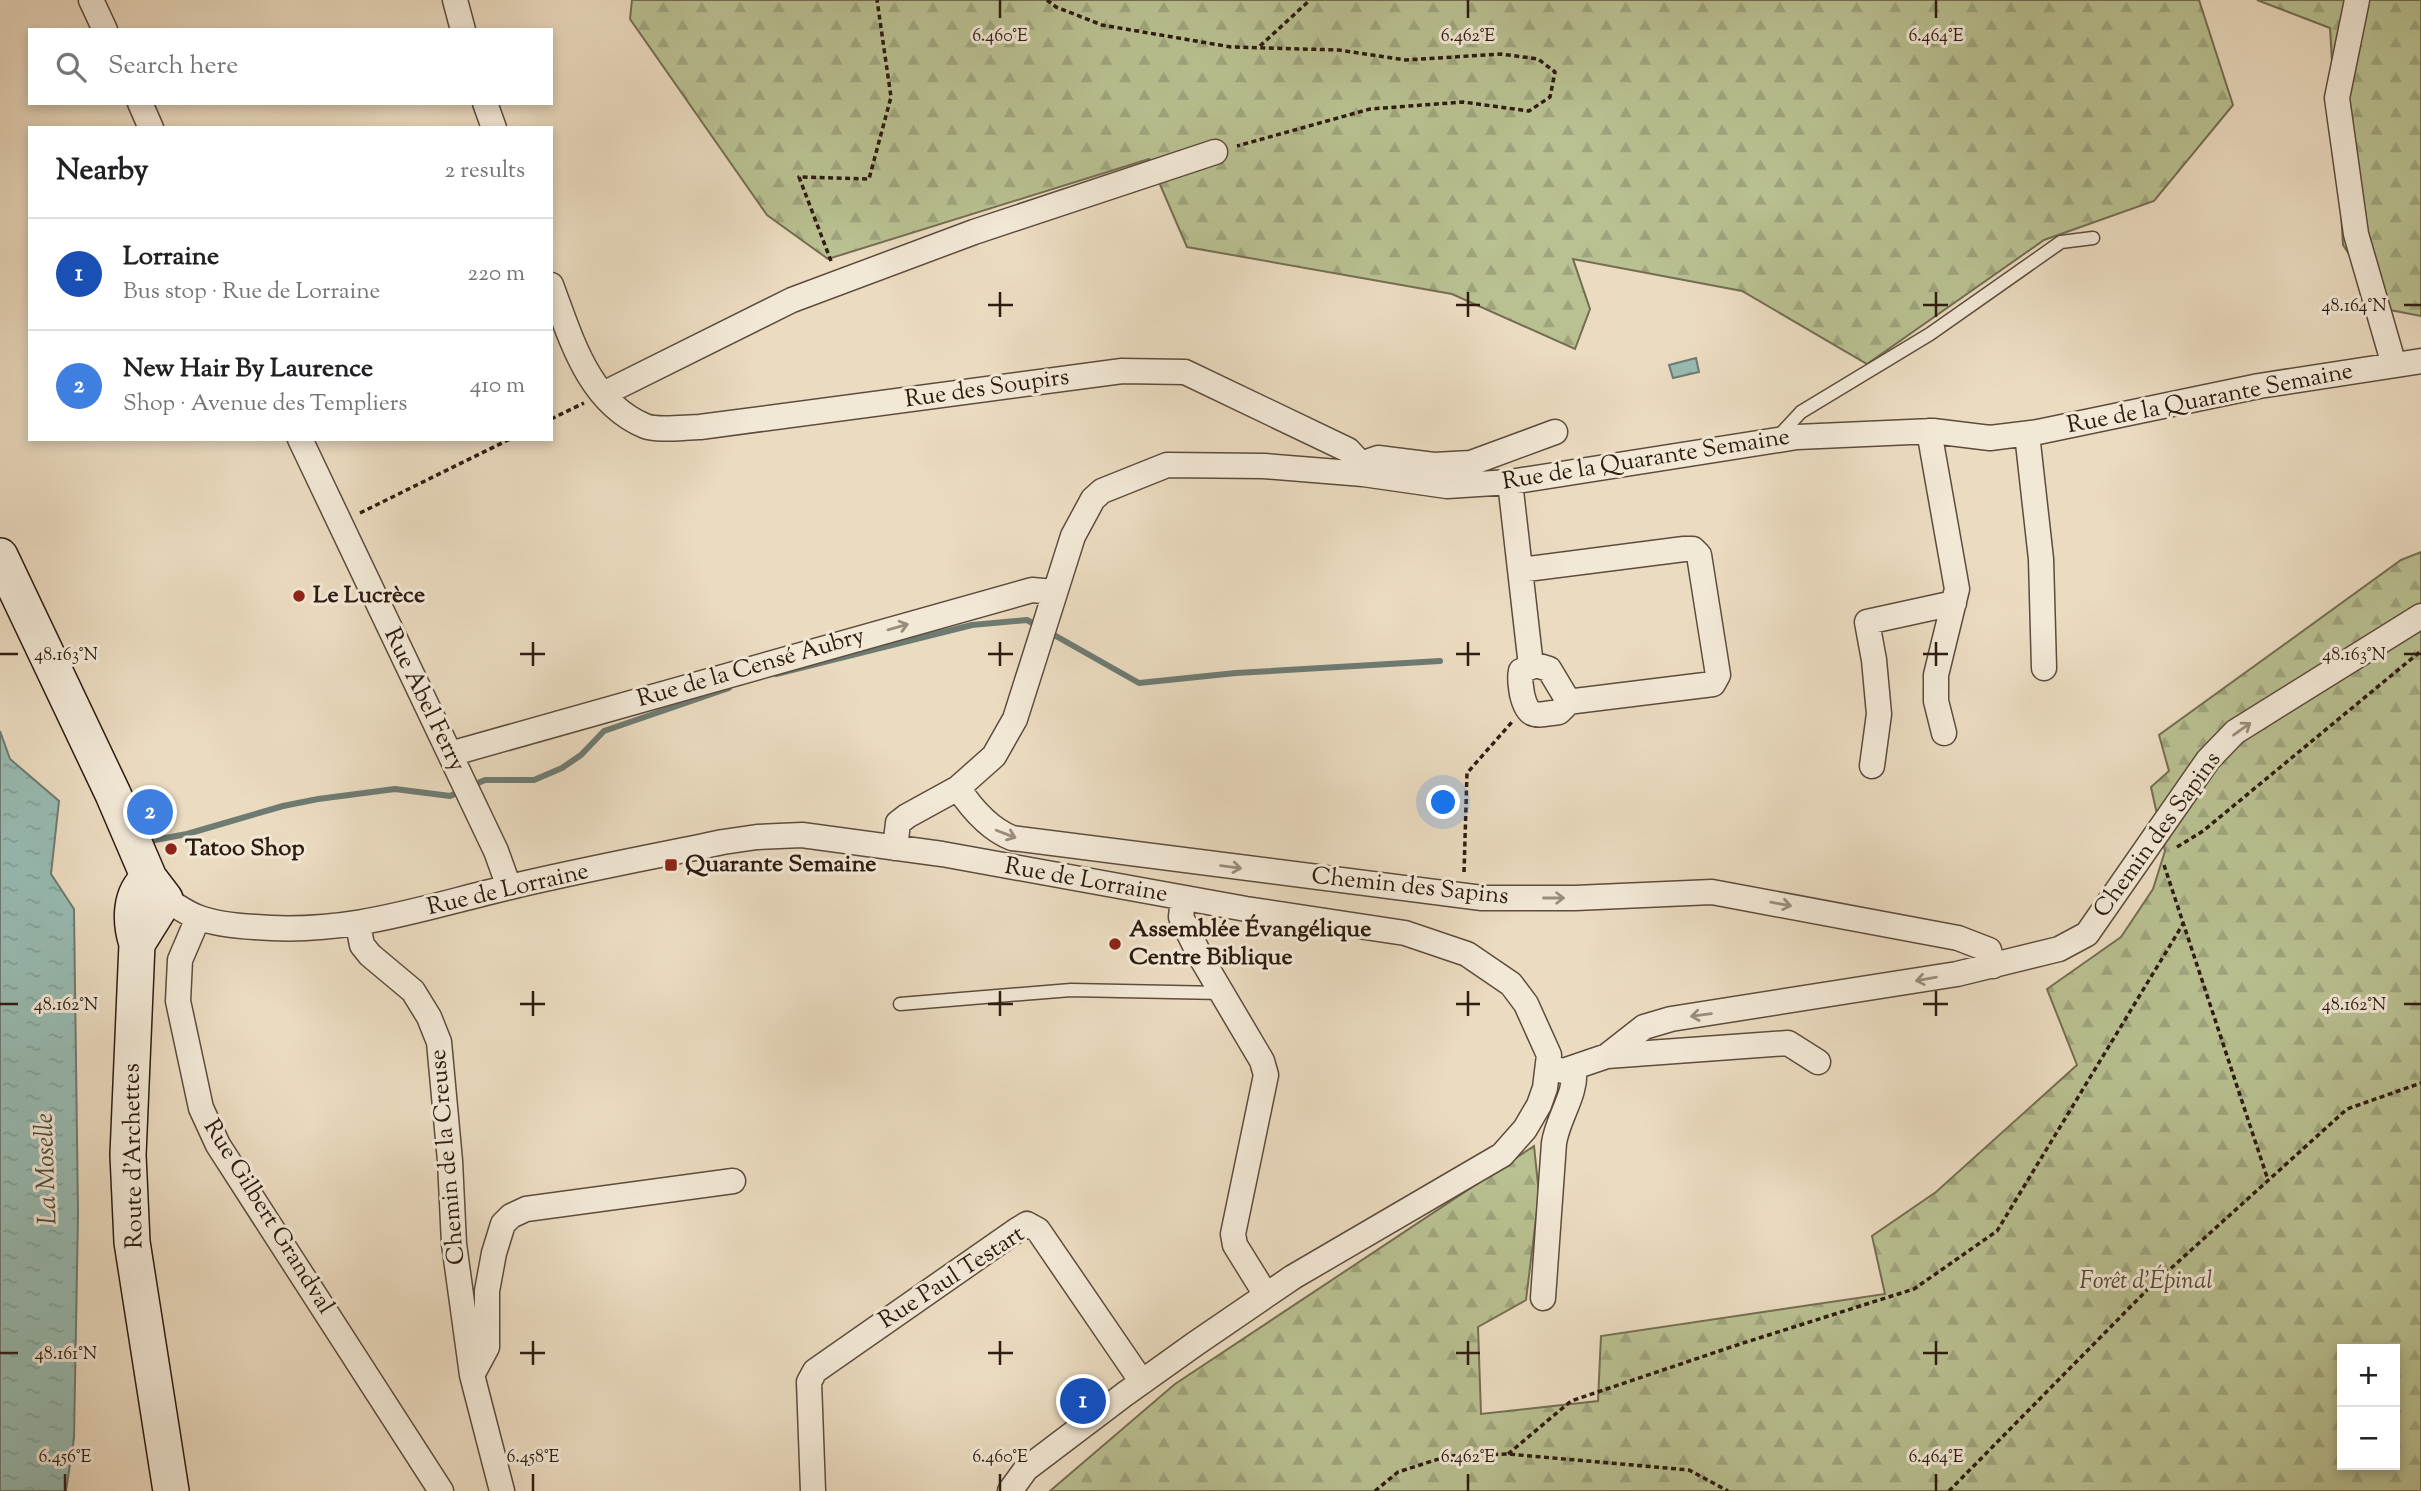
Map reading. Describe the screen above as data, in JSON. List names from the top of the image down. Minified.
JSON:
{"streets":{"street":["Rue des Soupirs","Rue de la Quarante Semaine","Rue de la Censé Aubry","Rue Abel Ferry","Chemin des Sapins","Rue de Lorraine","Route d'Archettes","Chemin de la Creuse","Rue Gilbert Grandval","Rue Paul Testart"]},"crossings":[["Rue des Soupirs","Rue de la Quarante Semaine"],["Rue de la Censé Aubry","Rue Abel Ferry"],["Rue Abel Ferry","Rue de Lorraine"],["Chemin des Sapins","Rue de Lorraine"],["Rue de Lorraine","Route d'Archettes"],["Rue de Lorraine","Chemin de la Creuse"],["Rue de Lorraine","Rue Gilbert Grandval"]],"one_way":["Rue de la Censé Aubry"],"water":["La Moselle"],"parks":["Forêt d'Épinal"],"places":{"other":["Le Lucrèce","Tatoo Shop","Assemblée Évangélique Centre Biblique"],"transit":["Quarante Semaine"]},"page":{"search":"Search here","heading":["Nearby","2 results"],"list":[{"mark":"1","name":"Lorraine","note":"Bus stop · Rue de Lorraine","value":"220 m"},{"mark":"2","name":"New Hair By Laurence","note":"Shop · Avenue des Templiers","value":"410 m"}],"pins":["2","1"],"map_buttons":["+","−"]},"coordinates":["6.460°E","6.462°E","6.464°E","48.164°N","48.163°N","48.162°N","48.161°N","6.456°E","6.458°E"]}
